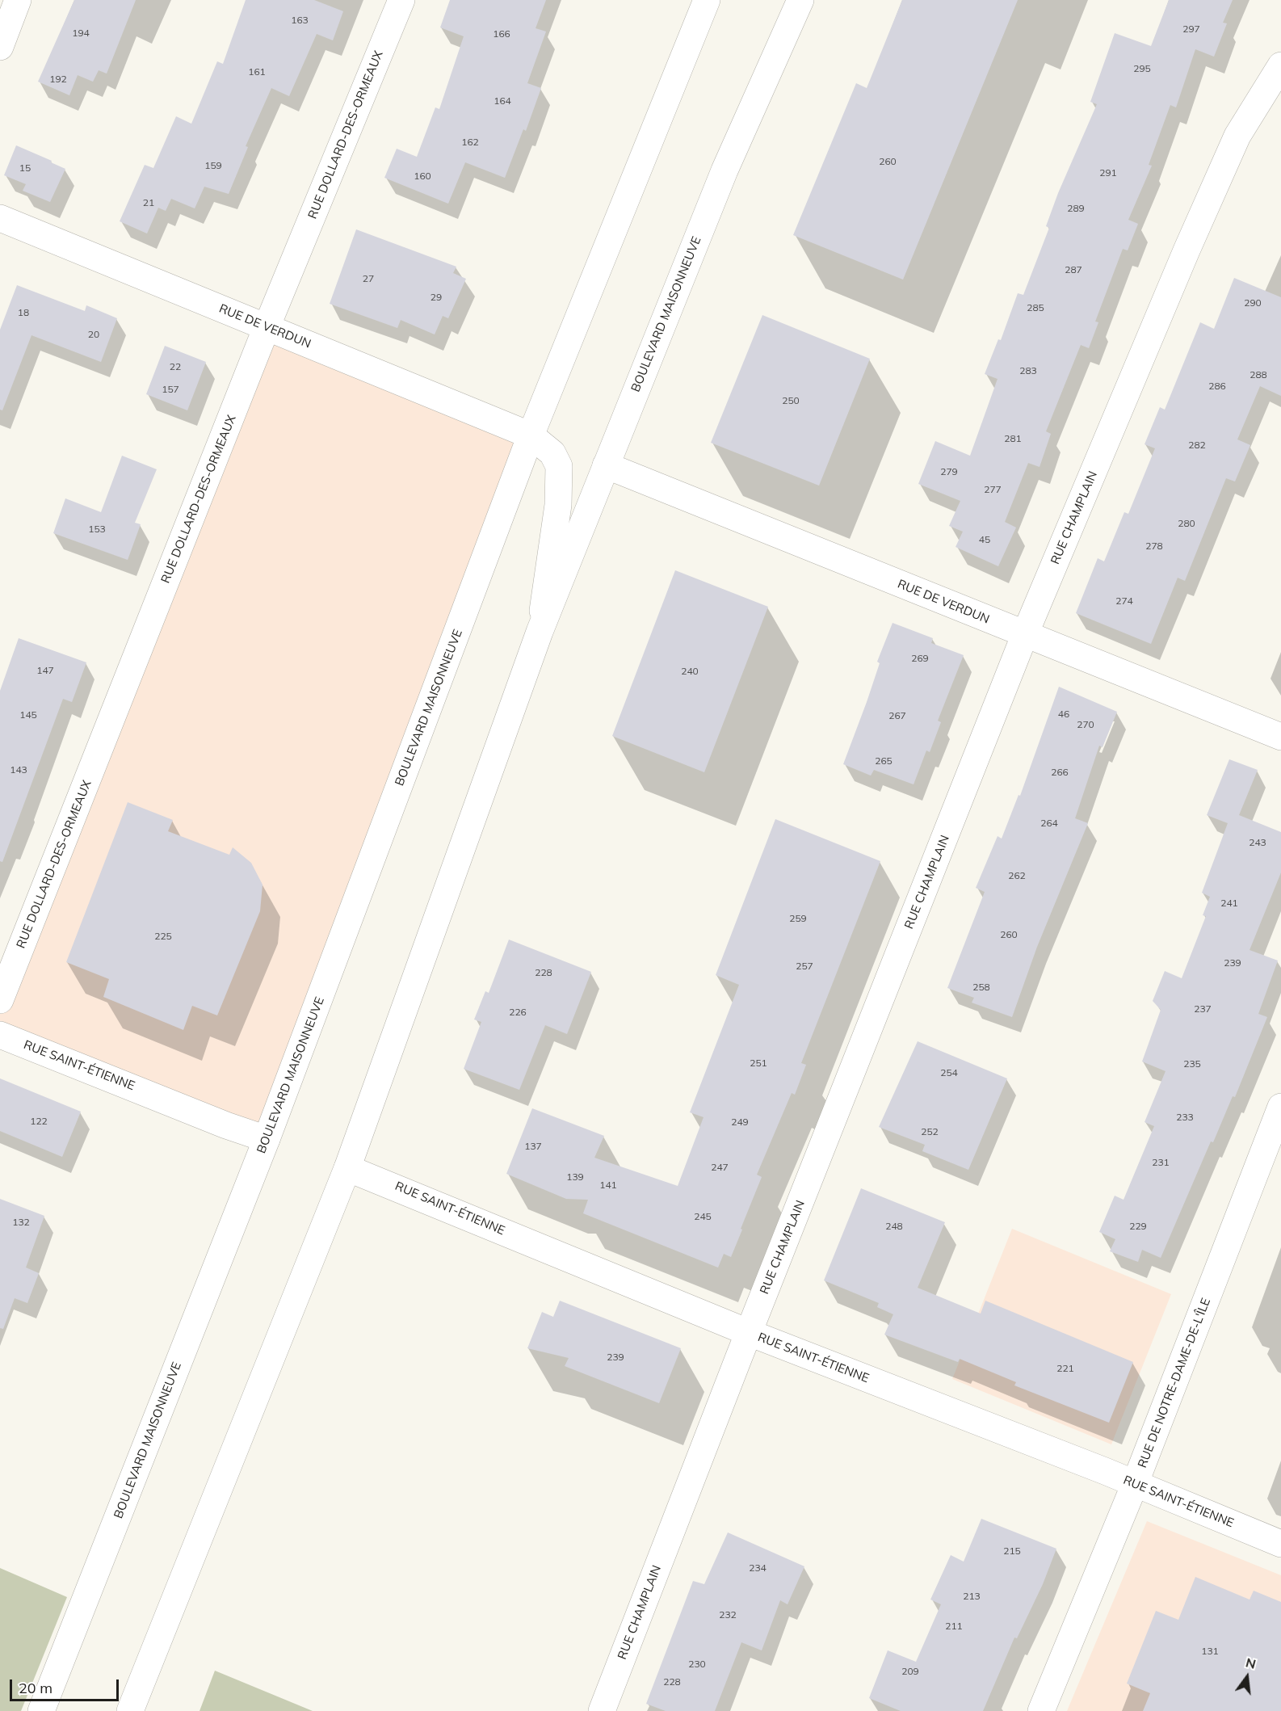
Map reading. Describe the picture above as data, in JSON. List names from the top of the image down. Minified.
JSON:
{"streets":{"street":["RUE DOLLARD-DES-ORMEAUX","BOULEVARD MAISONNEUVE","RUE DE VERDUN","RUE CHAMPLAIN","RUE SAINT-ÉTIENNE","RUE DE NOTRE-DAME-DE-L'ÎLE"]},"crossings":[["RUE DOLLARD-DES-ORMEAUX","RUE DE VERDUN"],["BOULEVARD MAISONNEUVE","RUE DE VERDUN"],["BOULEVARD MAISONNEUVE","RUE SAINT-ÉTIENNE"],["RUE DE VERDUN","RUE CHAMPLAIN"],["RUE CHAMPLAIN","RUE SAINT-ÉTIENNE"],["RUE SAINT-ÉTIENNE","RUE DE NOTRE-DAME-DE-L'ÎLE"]],"house_numbers":["163","297","194","166","295","161","192","164","162","260","159","15","291","160","21","289","287","27","29","290","285","18","20","22","283","288","286","157","250","281","282","279","277","280","153","45","278","274","269","147","240","46","145","267","270","265","143","266","264","243","262","241","259","260","225","239","257","228","258","237","226","251","235","254","233","122","249","252","137","231","247","139","141","245","132","248","229","239","221","215","234","213","232","211","131","230","209","228"],"scale_bar":"20 m","north":"top"}
